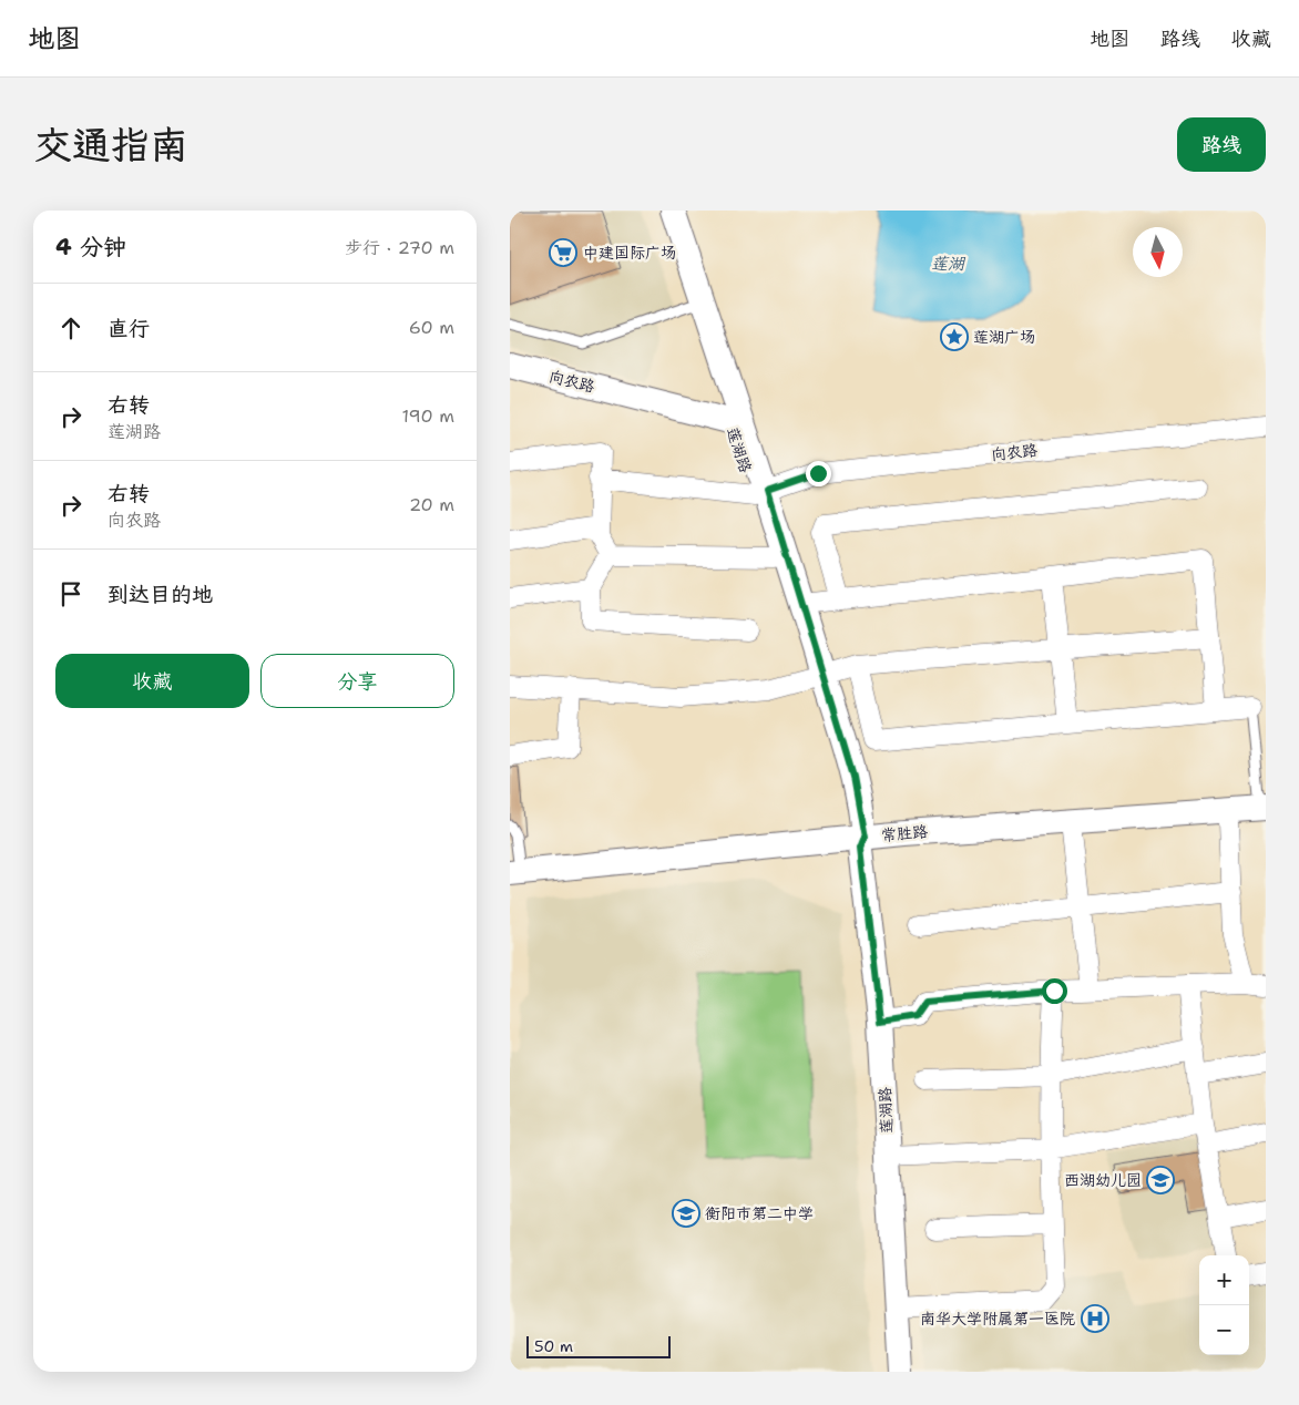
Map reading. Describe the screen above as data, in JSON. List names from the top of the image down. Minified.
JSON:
{"streets":{"street":["向农路","莲湖路","常胜路"]},"crossings":[["向农路","莲湖路"],["莲湖路","常胜路"]],"water":["莲湖"],"places":{"supermarket":["中建国际广场"],"place":["莲湖广场"],"school or university":["西湖幼儿园","衡阳市第二中学"],"hospital":["南华大学附属第一医院"]},"scale_bar":"50 m","north":"bottom","page":{"header":"地图","nav":["地图","路线","收藏"],"buttons":["路线",["收藏","分享"]],"title":"交通指南","heading":["4 分钟","步行 · 270 m"],"list":[["直行","60 m"],["右转","莲湖路","190 m"],["右转","向农路","20 m"],"到达目的地"],"map_buttons":["+","−"],"scale":"50 m"}}
